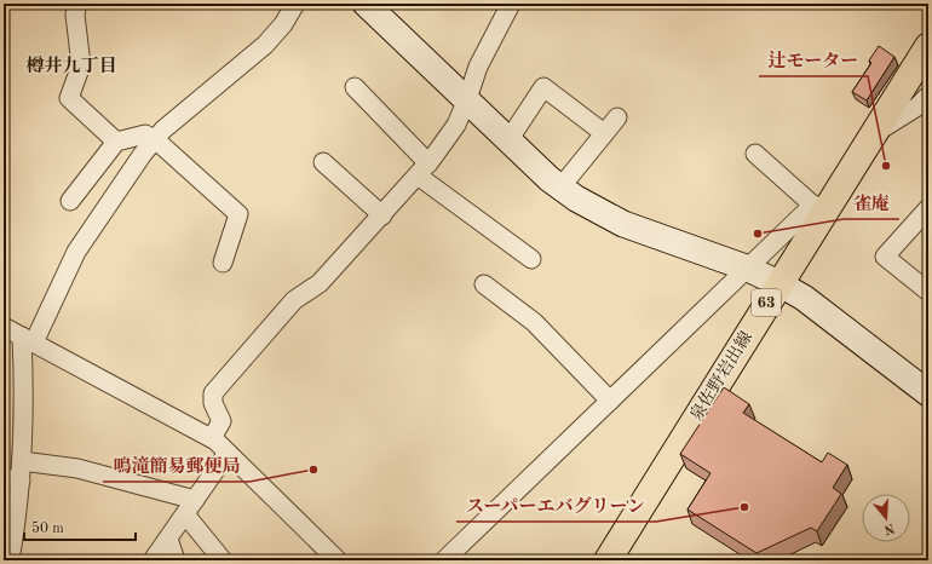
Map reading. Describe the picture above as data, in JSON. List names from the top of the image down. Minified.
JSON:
{"streets":{"main road":["63","泉佐野岩出線"]},"districts":["樽井九丁目"],"places":["辻モーター","雀庵","鳴滝簡易郵便局","スーパーエバグリーン"],"scale_bar":"50 m","north":"bottom"}
